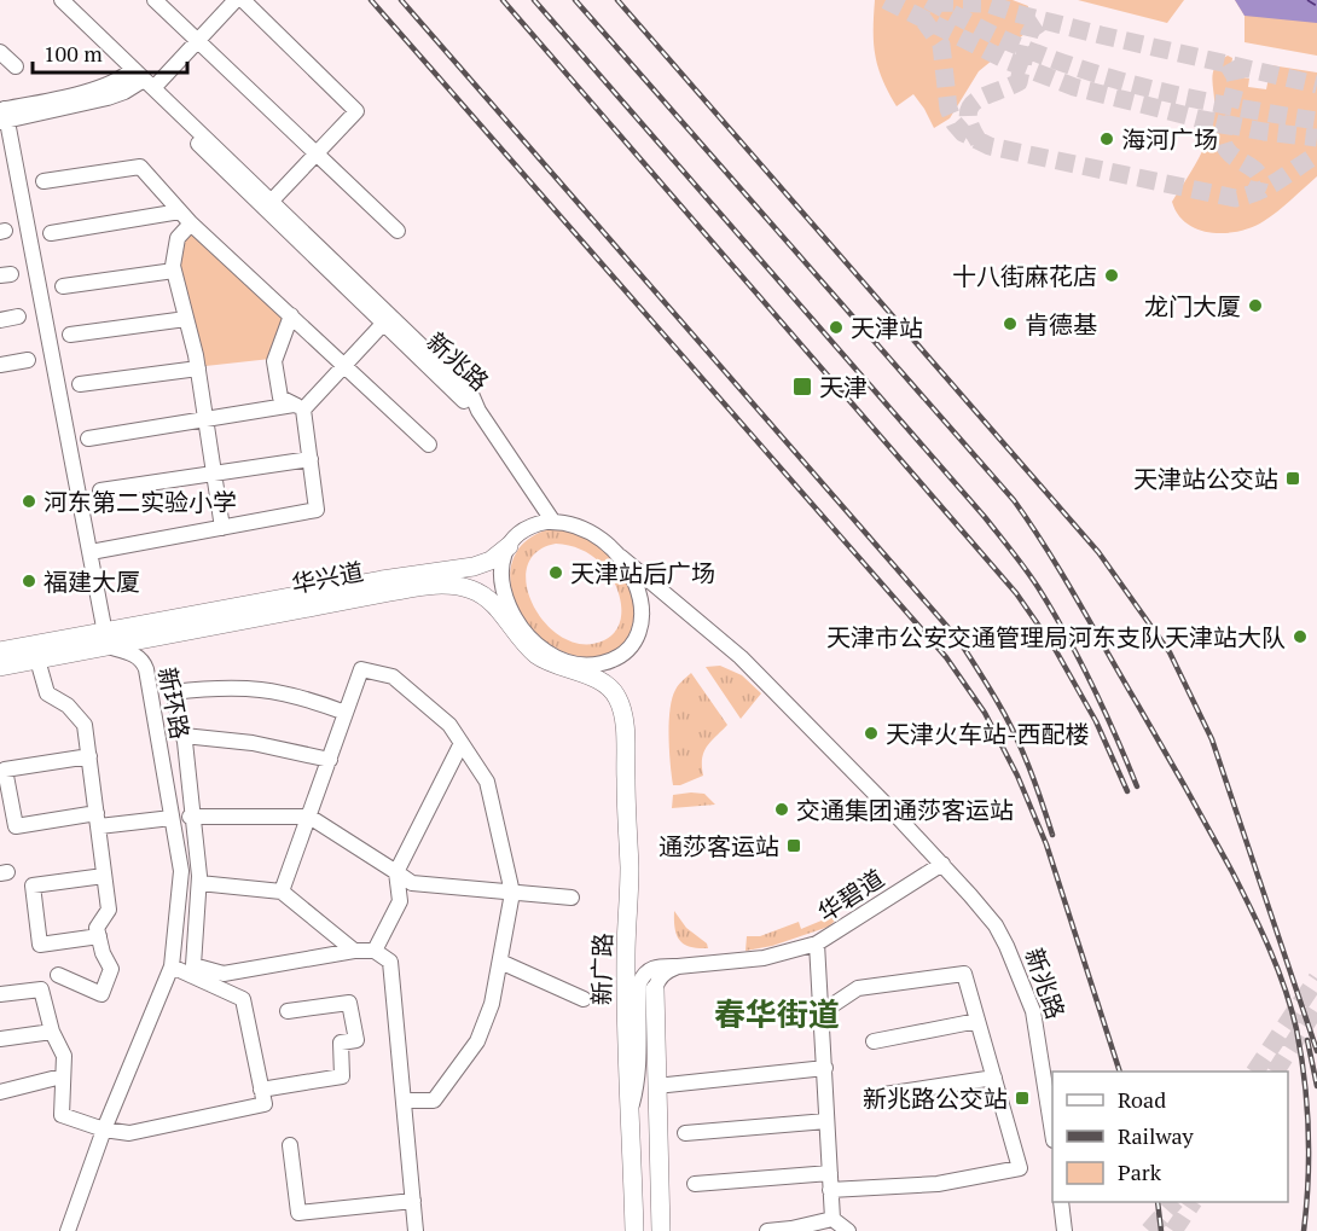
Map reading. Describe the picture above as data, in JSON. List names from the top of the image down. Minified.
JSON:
{"streets":{"main road":["华兴道","新广路"],"street":["新兆路","新环路","华碧道"]},"crossings":[["新兆路","华兴道"],["新兆路","华碧道"],["华兴道","新环路"],["华兴道","新广路"],["华碧道","新广路"]],"districts":["春华街道"],"places":{"other":["海河广场","十八街麻花店","龙门大厦","肯德基","天津站","河东第二实验小学","天津站后广场","福建大厦","天津市公安交通管理局河东支队天津站大队","天津火车站-西配楼","交通集团通莎客运站"],"transit":["天津","天津站公交站","通莎客运站","新兆路公交站"]},"legend":["Road","Railway","Park"],"scale_bar":"100 m"}
